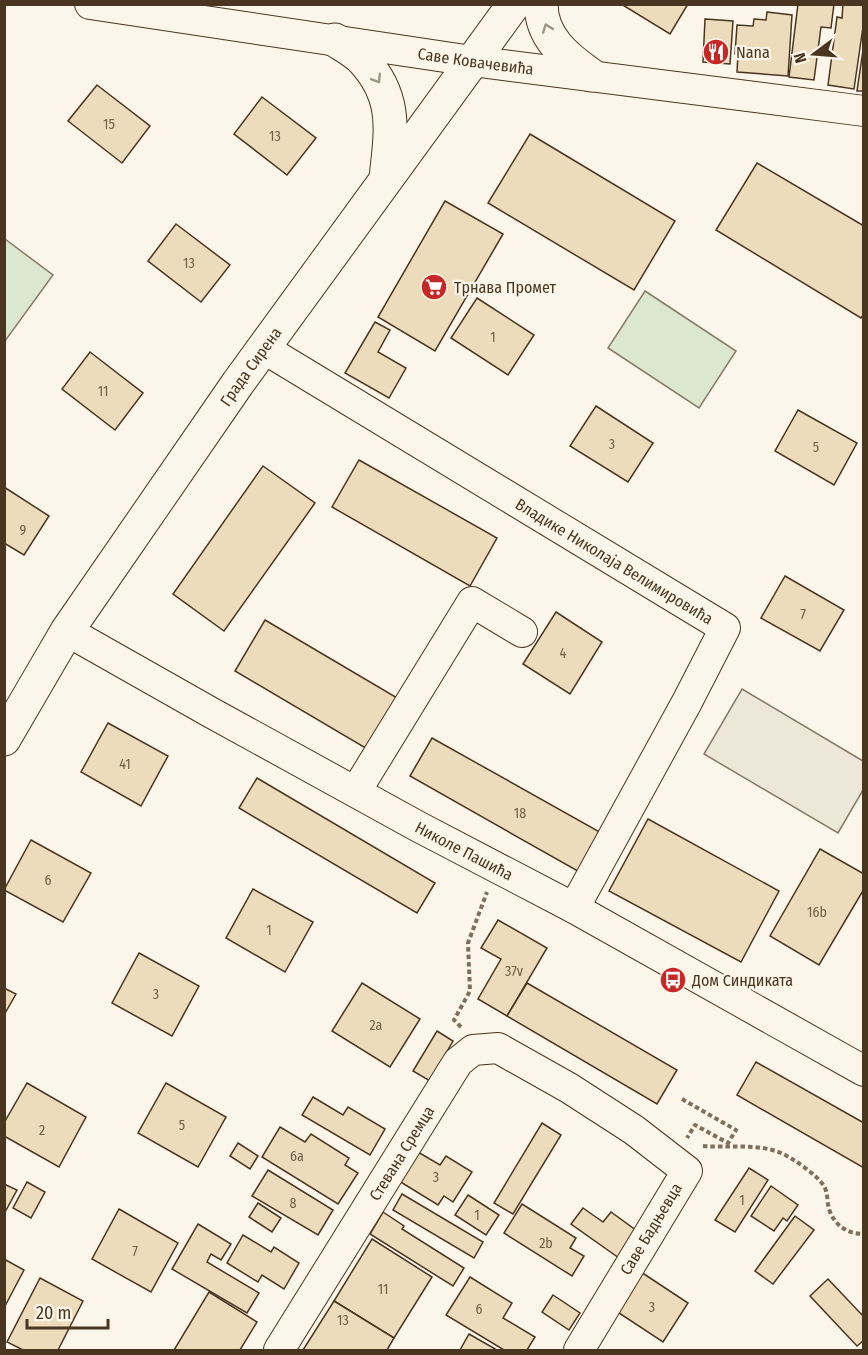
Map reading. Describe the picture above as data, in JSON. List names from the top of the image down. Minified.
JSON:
{"streets":{"main road":["Града Сирена"],"street":["Саве Ковачевића","Владике Николаја Велимировића","Николе Пашића","Стевана Сремца","Саве Бадњевца"]},"crossings":[["Саве Ковачевића","Града Сирена"],["Града Сирена","Владике Николаја Велимировића"],["Града Сирена","Николе Пашића"],["Владике Николаја Велимировића","Николе Пашића"],["Стевана Сремца","Саве Бадњевца"]],"places":{"restaurant":["Nana"],"supermarket":["Трнава Промет"],"bus stop":["Дом Синдиката"]},"house_numbers":["15","13","13","1","11","3","5","9","7","4","41","18","6","16b","1","37v","3","2a","5","2","6a","3","1","8","1","2b","7","11","3","6","13"],"scale_bar":"20 m","north":"left"}
